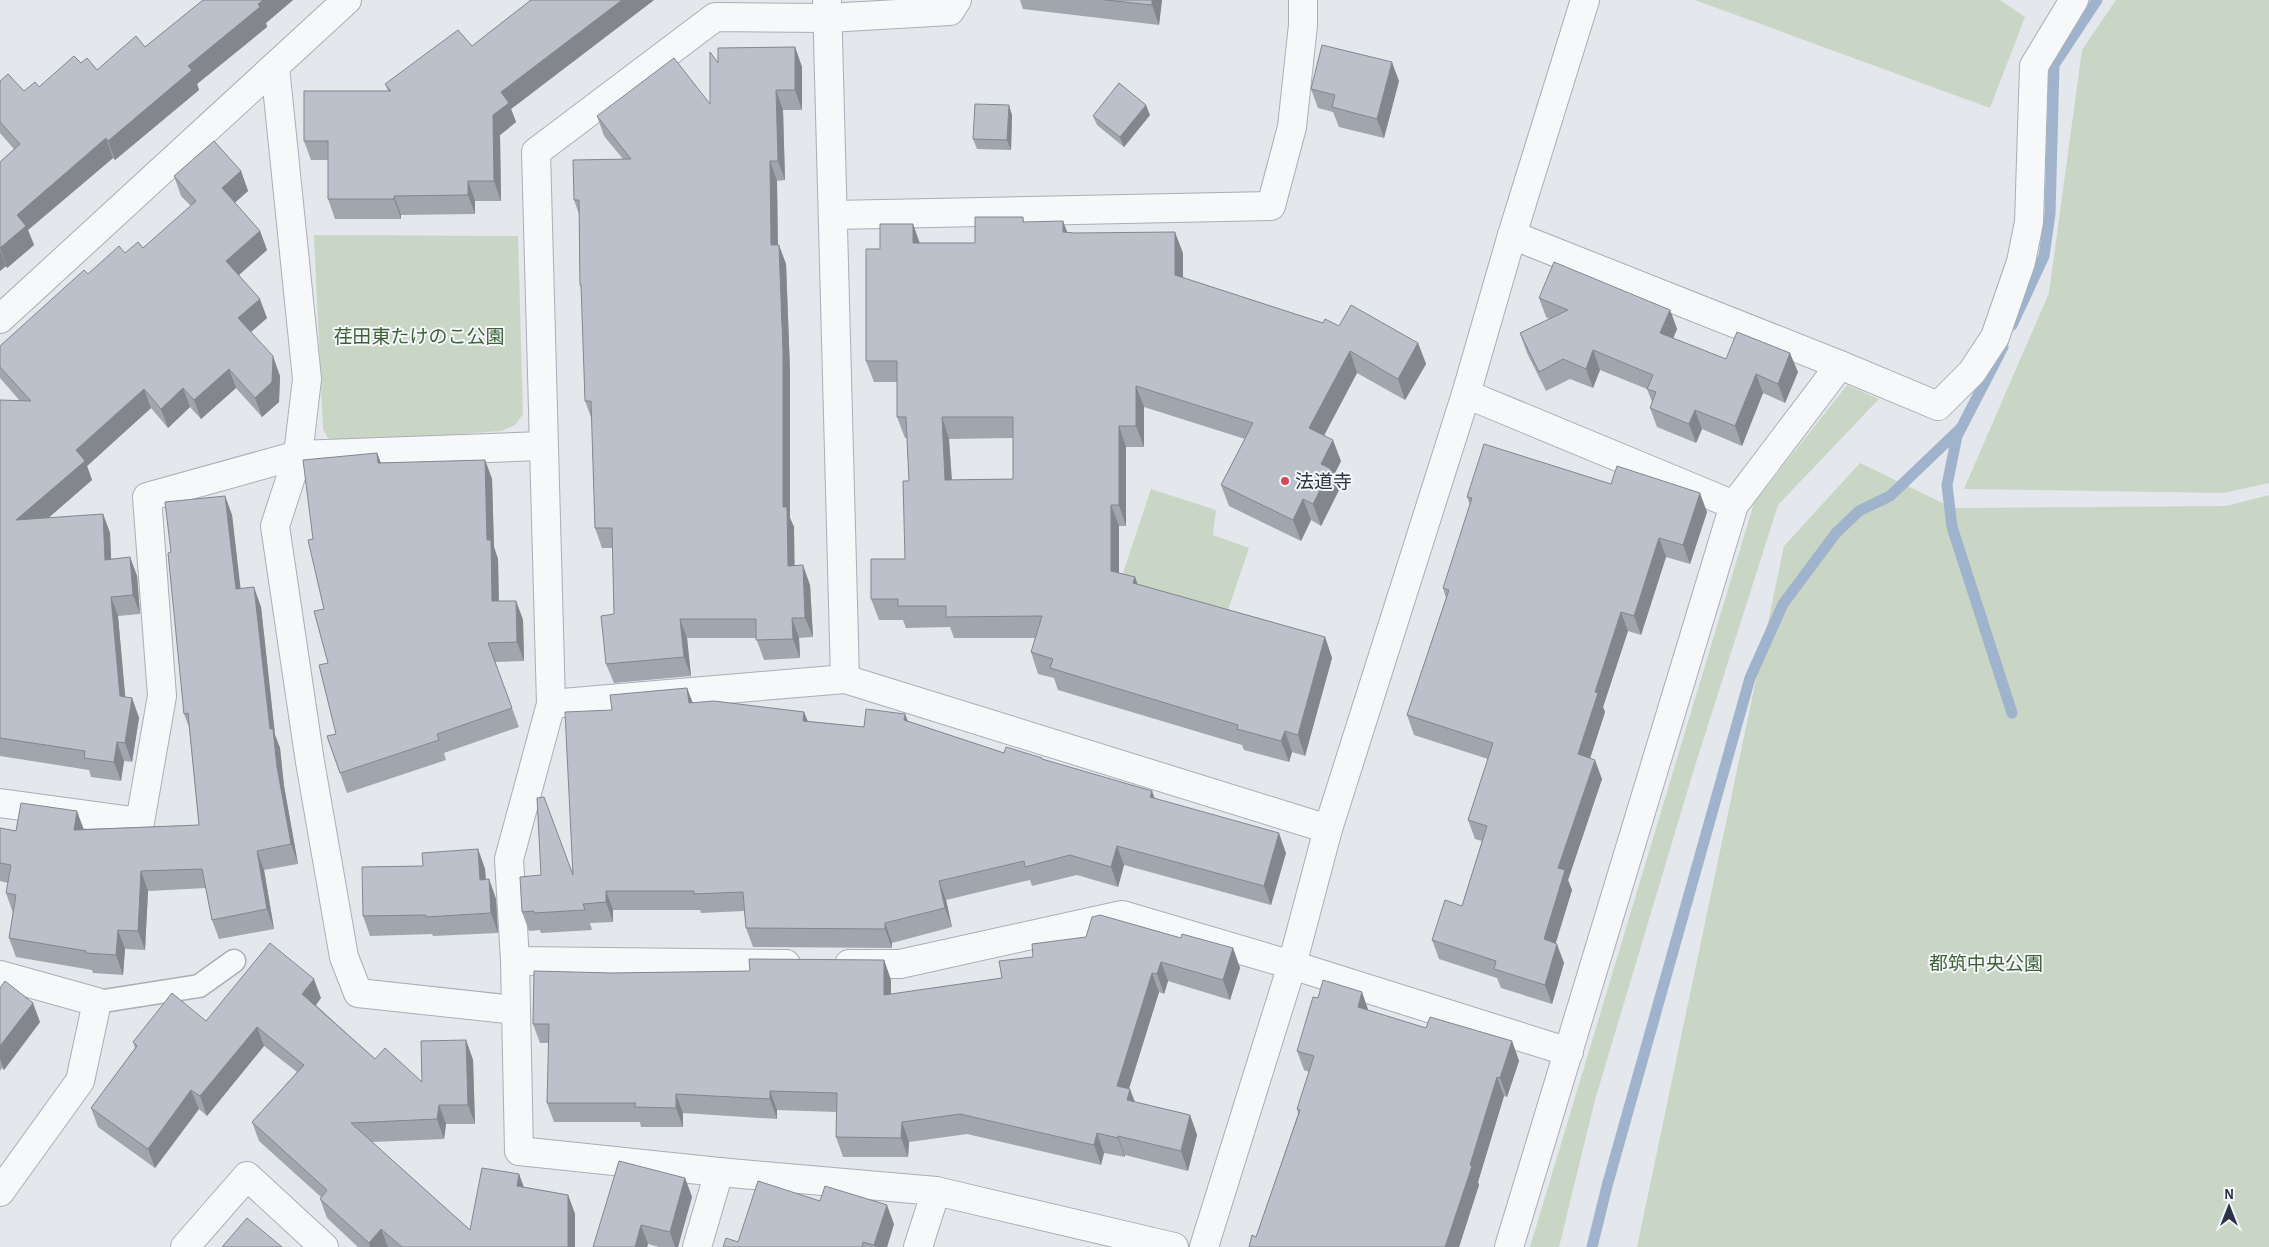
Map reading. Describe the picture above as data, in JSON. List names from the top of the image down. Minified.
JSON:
{"parks":["荏田東たけのこ公園","都筑中央公園"],"places":["法道寺"],"north":"top"}
